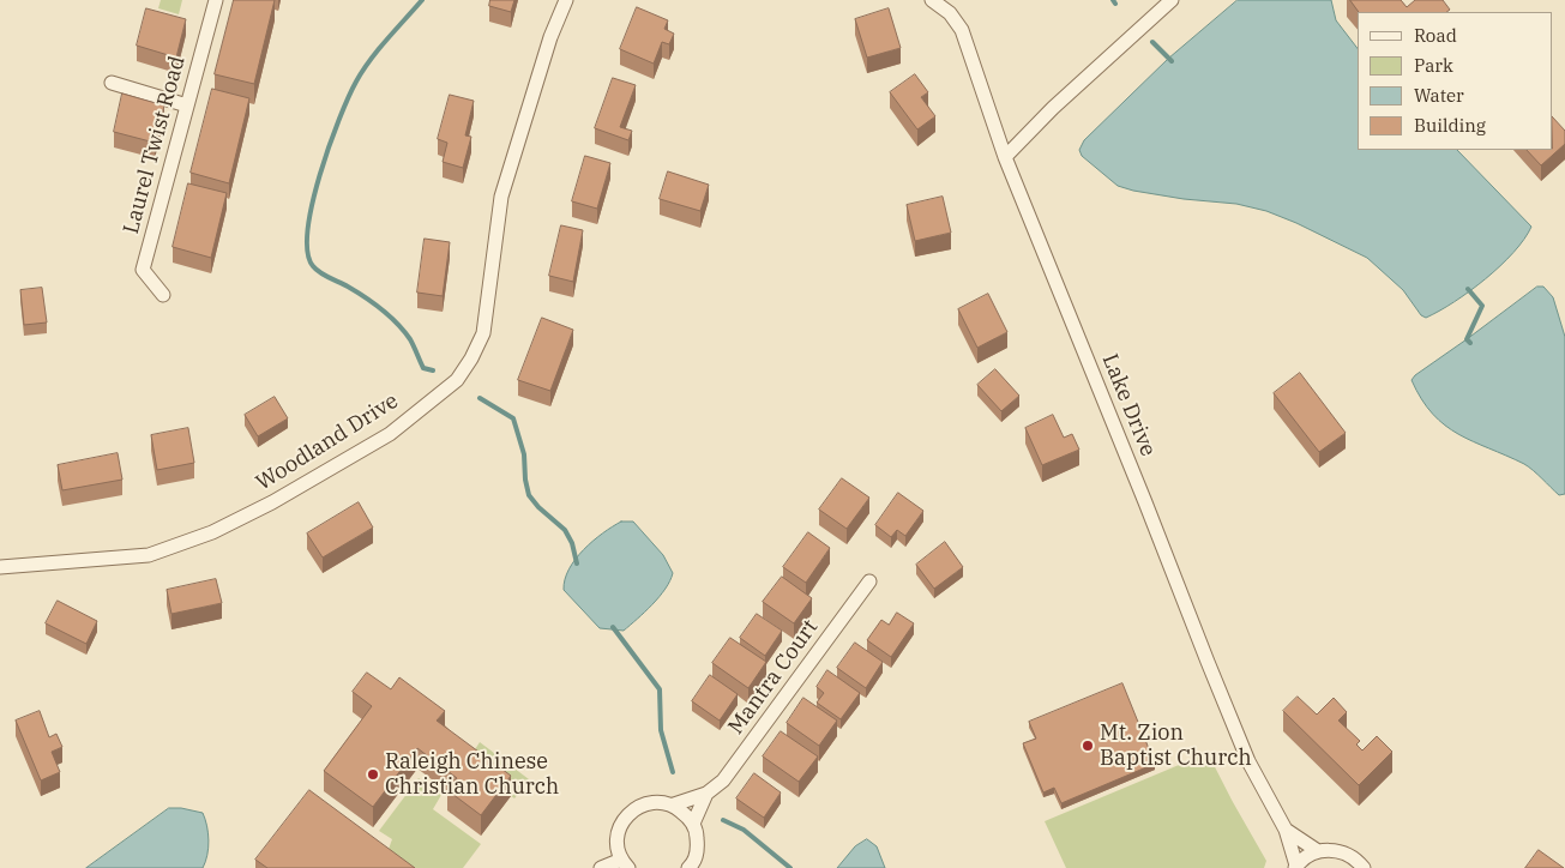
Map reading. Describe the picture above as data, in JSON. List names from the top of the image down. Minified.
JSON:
{"streets":{"street":["Laurel Twist Road","Lake Drive","Woodland Drive","Mantra Court"]},"places":["Mt. Zion Baptist Church","Raleigh Chinese Christian Church"],"legend":["Road","Park","Water","Building"]}
